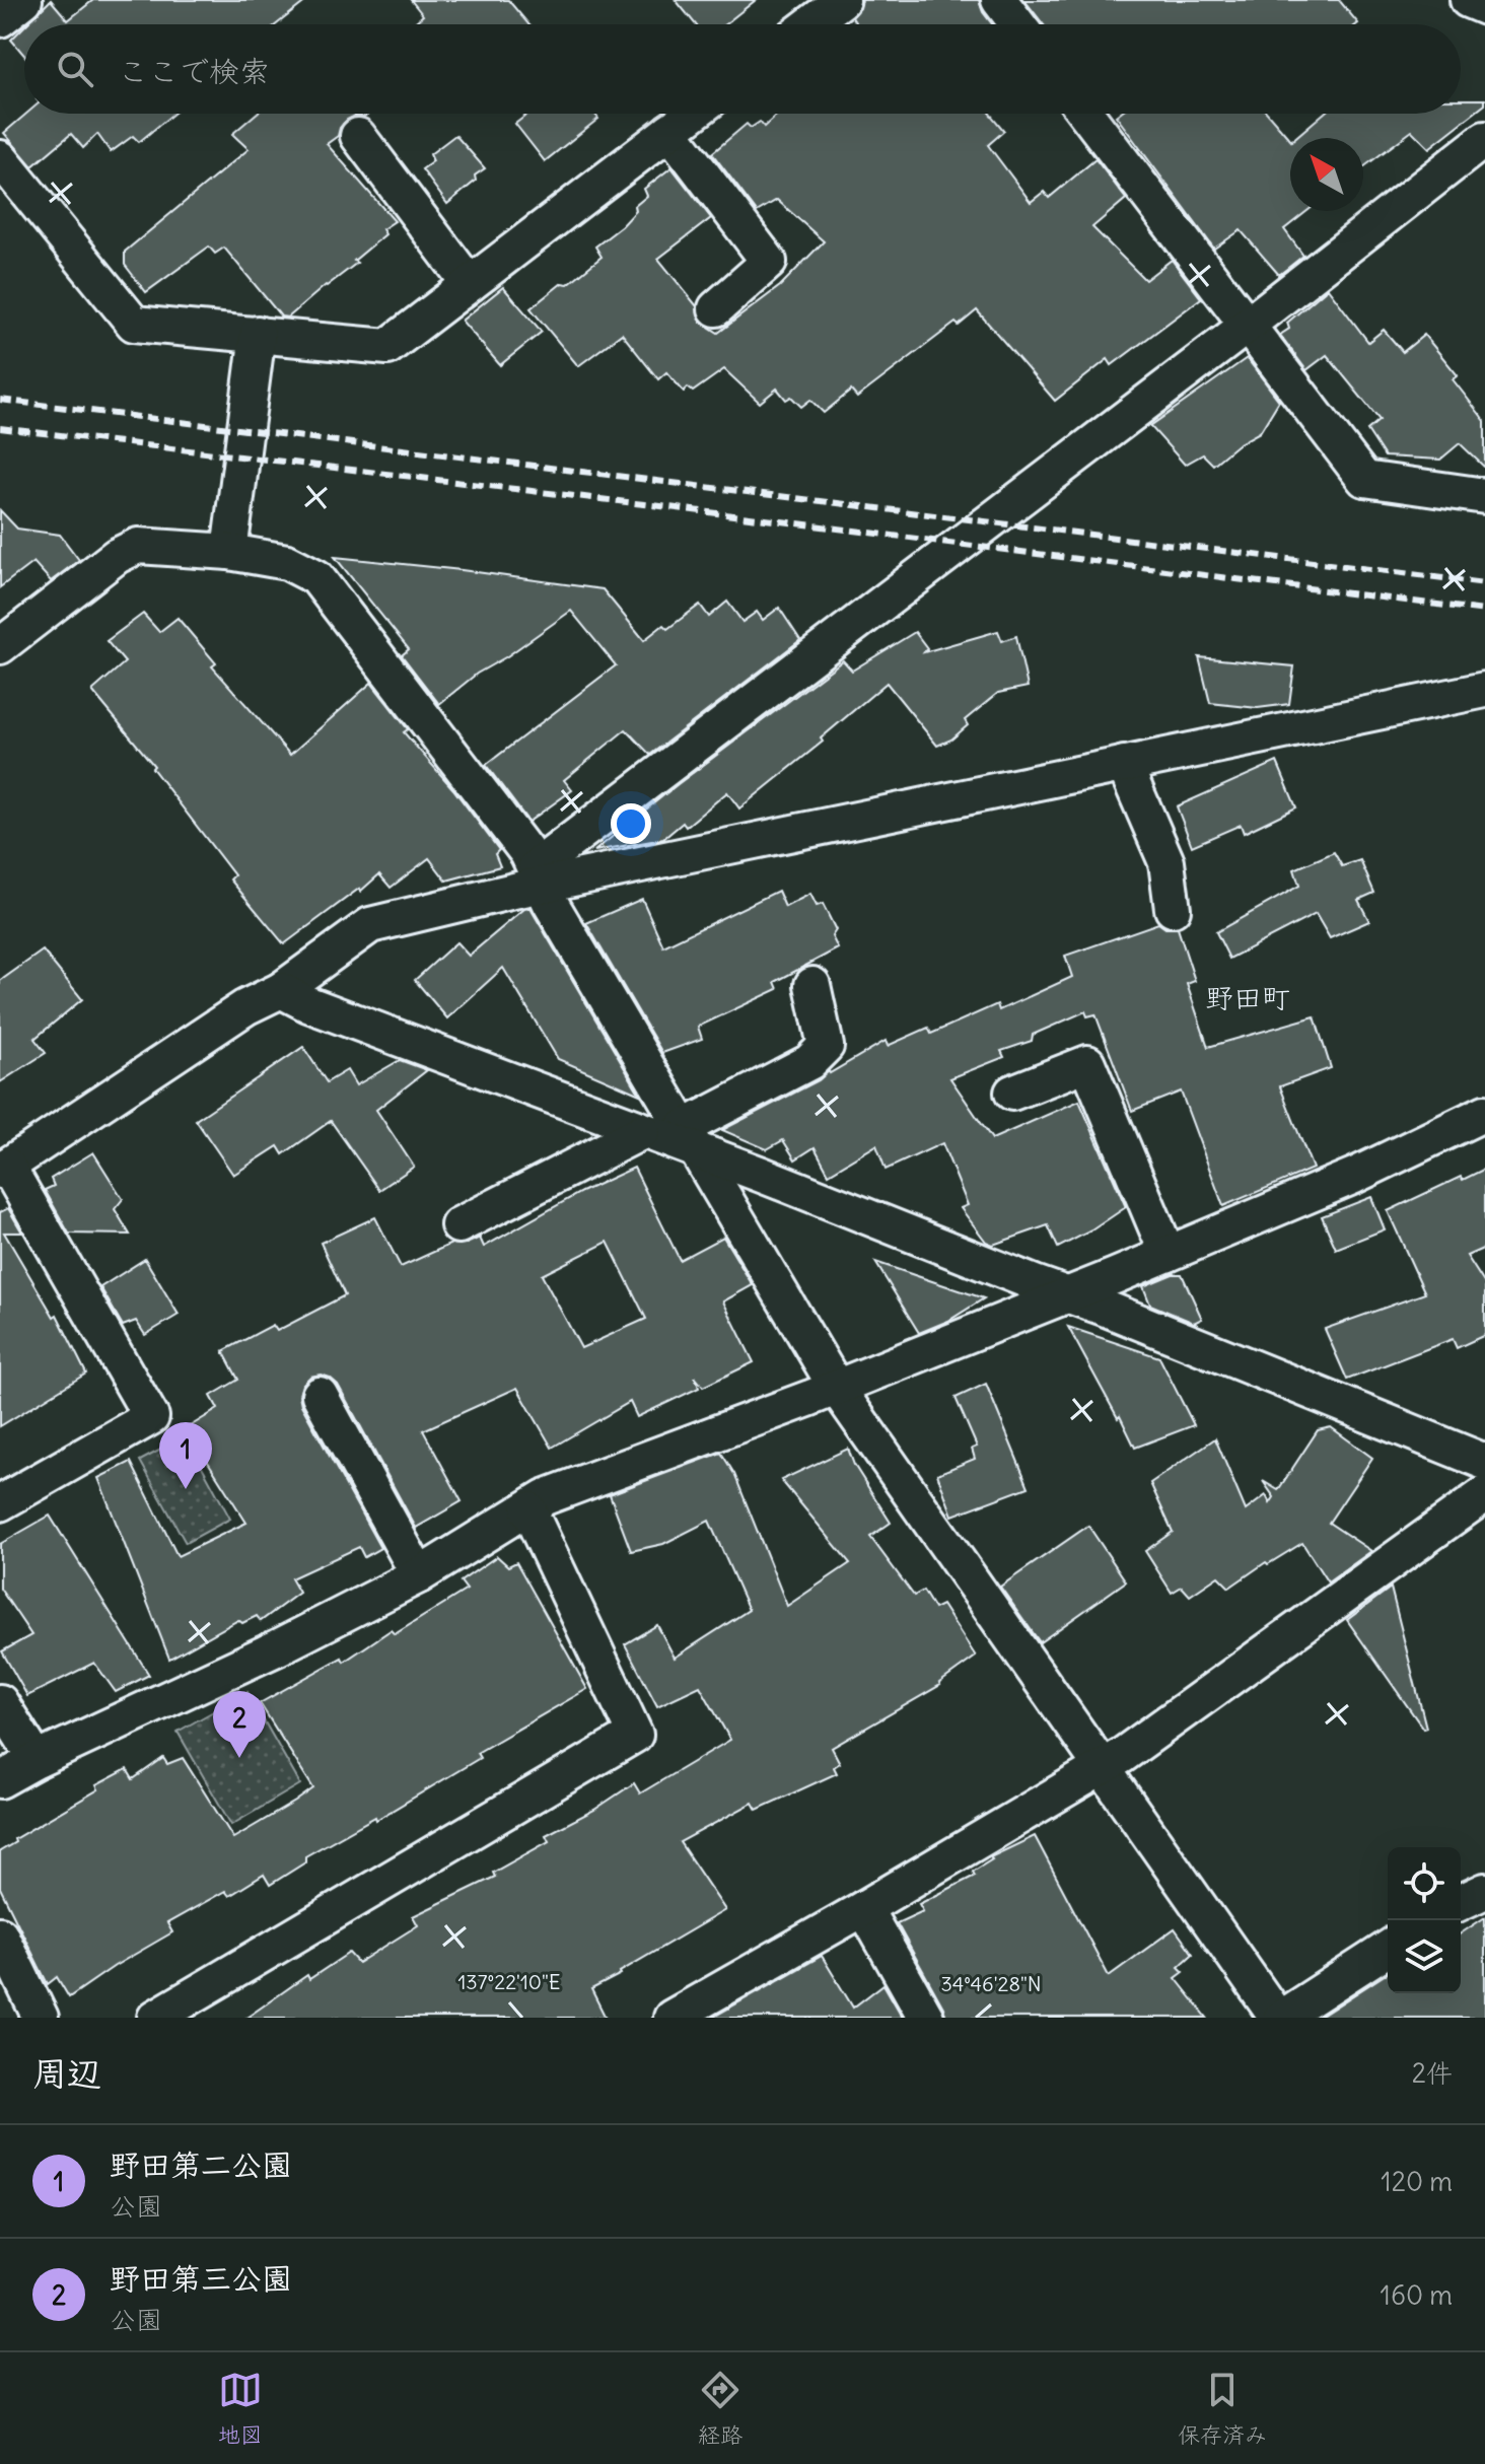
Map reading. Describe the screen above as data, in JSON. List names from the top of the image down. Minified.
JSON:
{"districts":["野田町"],"north":"top left","page":{"search":"ここで検索","pins":["1","2"],"heading":["周辺","2件"],"list":[{"mark":"1","name":"野田第二公園","note":"公園","value":"120 m"},{"mark":"2","name":"野田第三公園","note":"公園","value":"160 m"}],"nav":["地図","経路","保存済み"]},"coordinates":["137°22'10\"E","34°46'28\"N"]}
